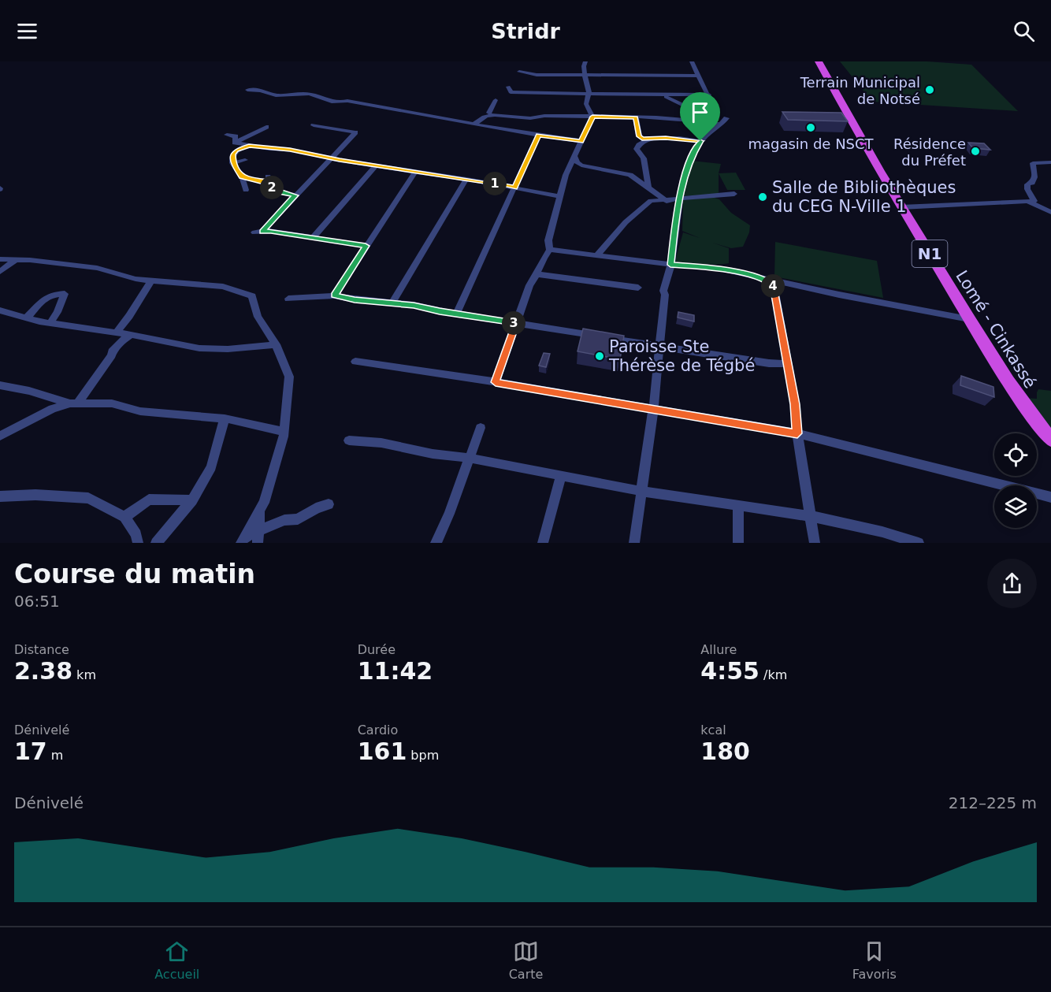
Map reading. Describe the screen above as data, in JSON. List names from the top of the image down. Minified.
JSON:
{"streets":{"highway":["N1","Lomé - Cinkassé"]},"places":["Terrain Municipal de Notsé","magasin de NSCT","Résidence du Préfet","Salle de Bibliothèques du CEG N-Ville 1","Paroisse Ste Thérèse de Tégbé"],"page":{"header":"Stridr","pins":["1","2","4","3"],"heading":["Course du matin","06:51"],"stats":[["Distance","2.38 km"],["Durée","11:42"],["Allure","4:55 /km"],["Dénivelé","17 m"],["Cardio","161 bpm"],["kcal","180"]],"chart":["Dénivelé","212–225 m"],"tabs":["Accueil","Carte","Favoris"]}}
